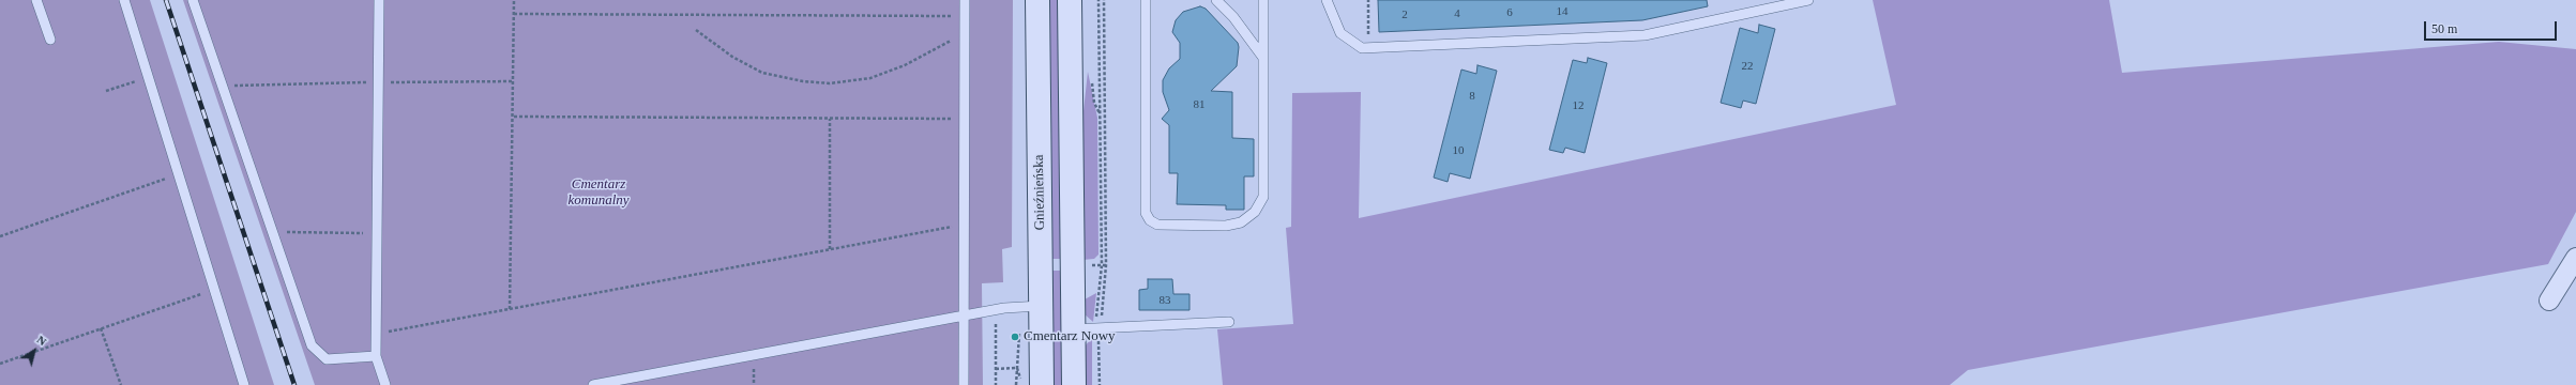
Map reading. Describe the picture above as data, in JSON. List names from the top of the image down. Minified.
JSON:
{"streets":{"main road":["Gnieźnieńska"]},"parks":["Cmentarz komunalny"],"places":["Cmentarz Nowy"],"house_numbers":["14","6","4","2","22","8","81","12","10","83"],"scale_bar":"50 m","north":"top right"}
